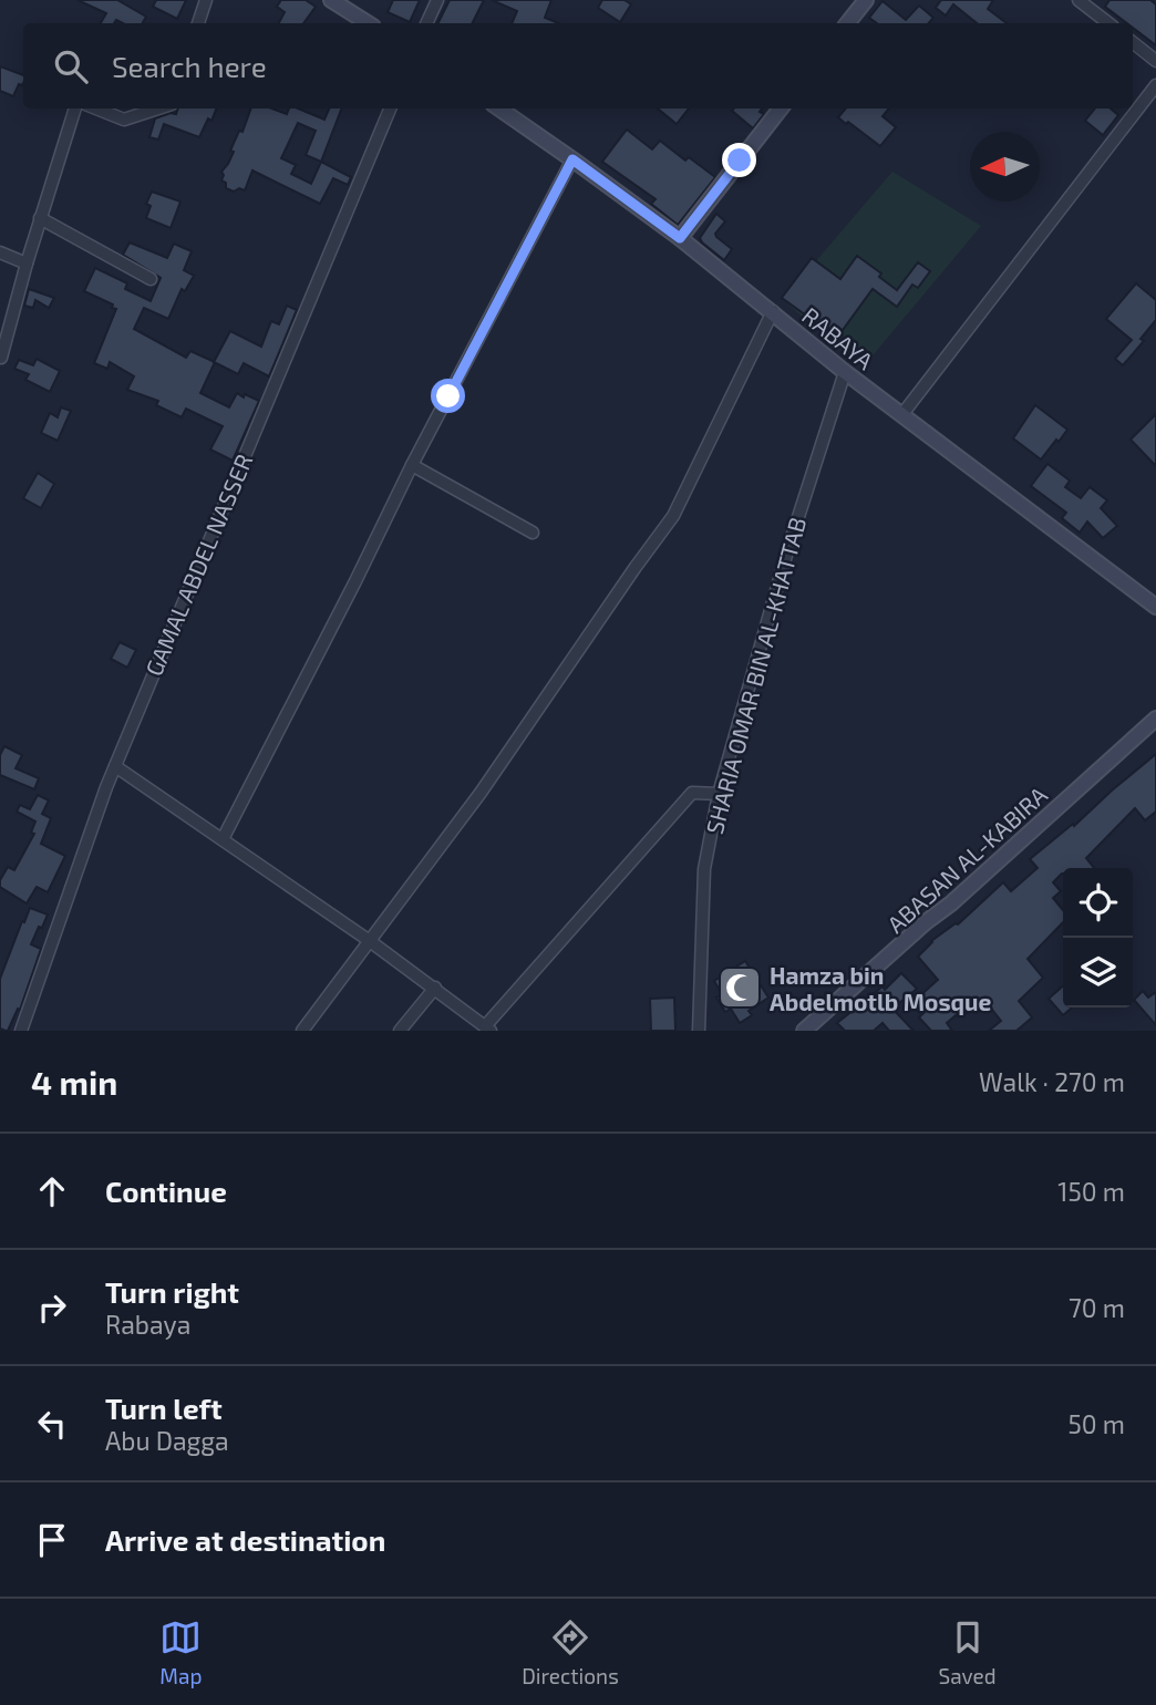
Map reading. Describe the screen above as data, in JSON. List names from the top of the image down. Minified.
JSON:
{"streets":{"street":["RABAYA","GAMAL ABDEL NASSER","SHARIA OMAR BIN AL-KHATTAB","ABASAN AL-KABIRA"]},"crossings":[["RABAYA","SHARIA OMAR BIN AL-KHATTAB"]],"places":{"mosque":["Hamza bin Abdelmotlb Mosque"]},"north":"left","page":{"search":"Search here","heading":["4 min","Walk · 270 m"],"list":[["Continue","150 m"],["Turn right","Rabaya","70 m"],["Turn left","Abu Dagga","50 m"],"Arrive at destination"],"nav":["Map","Directions","Saved"]}}
